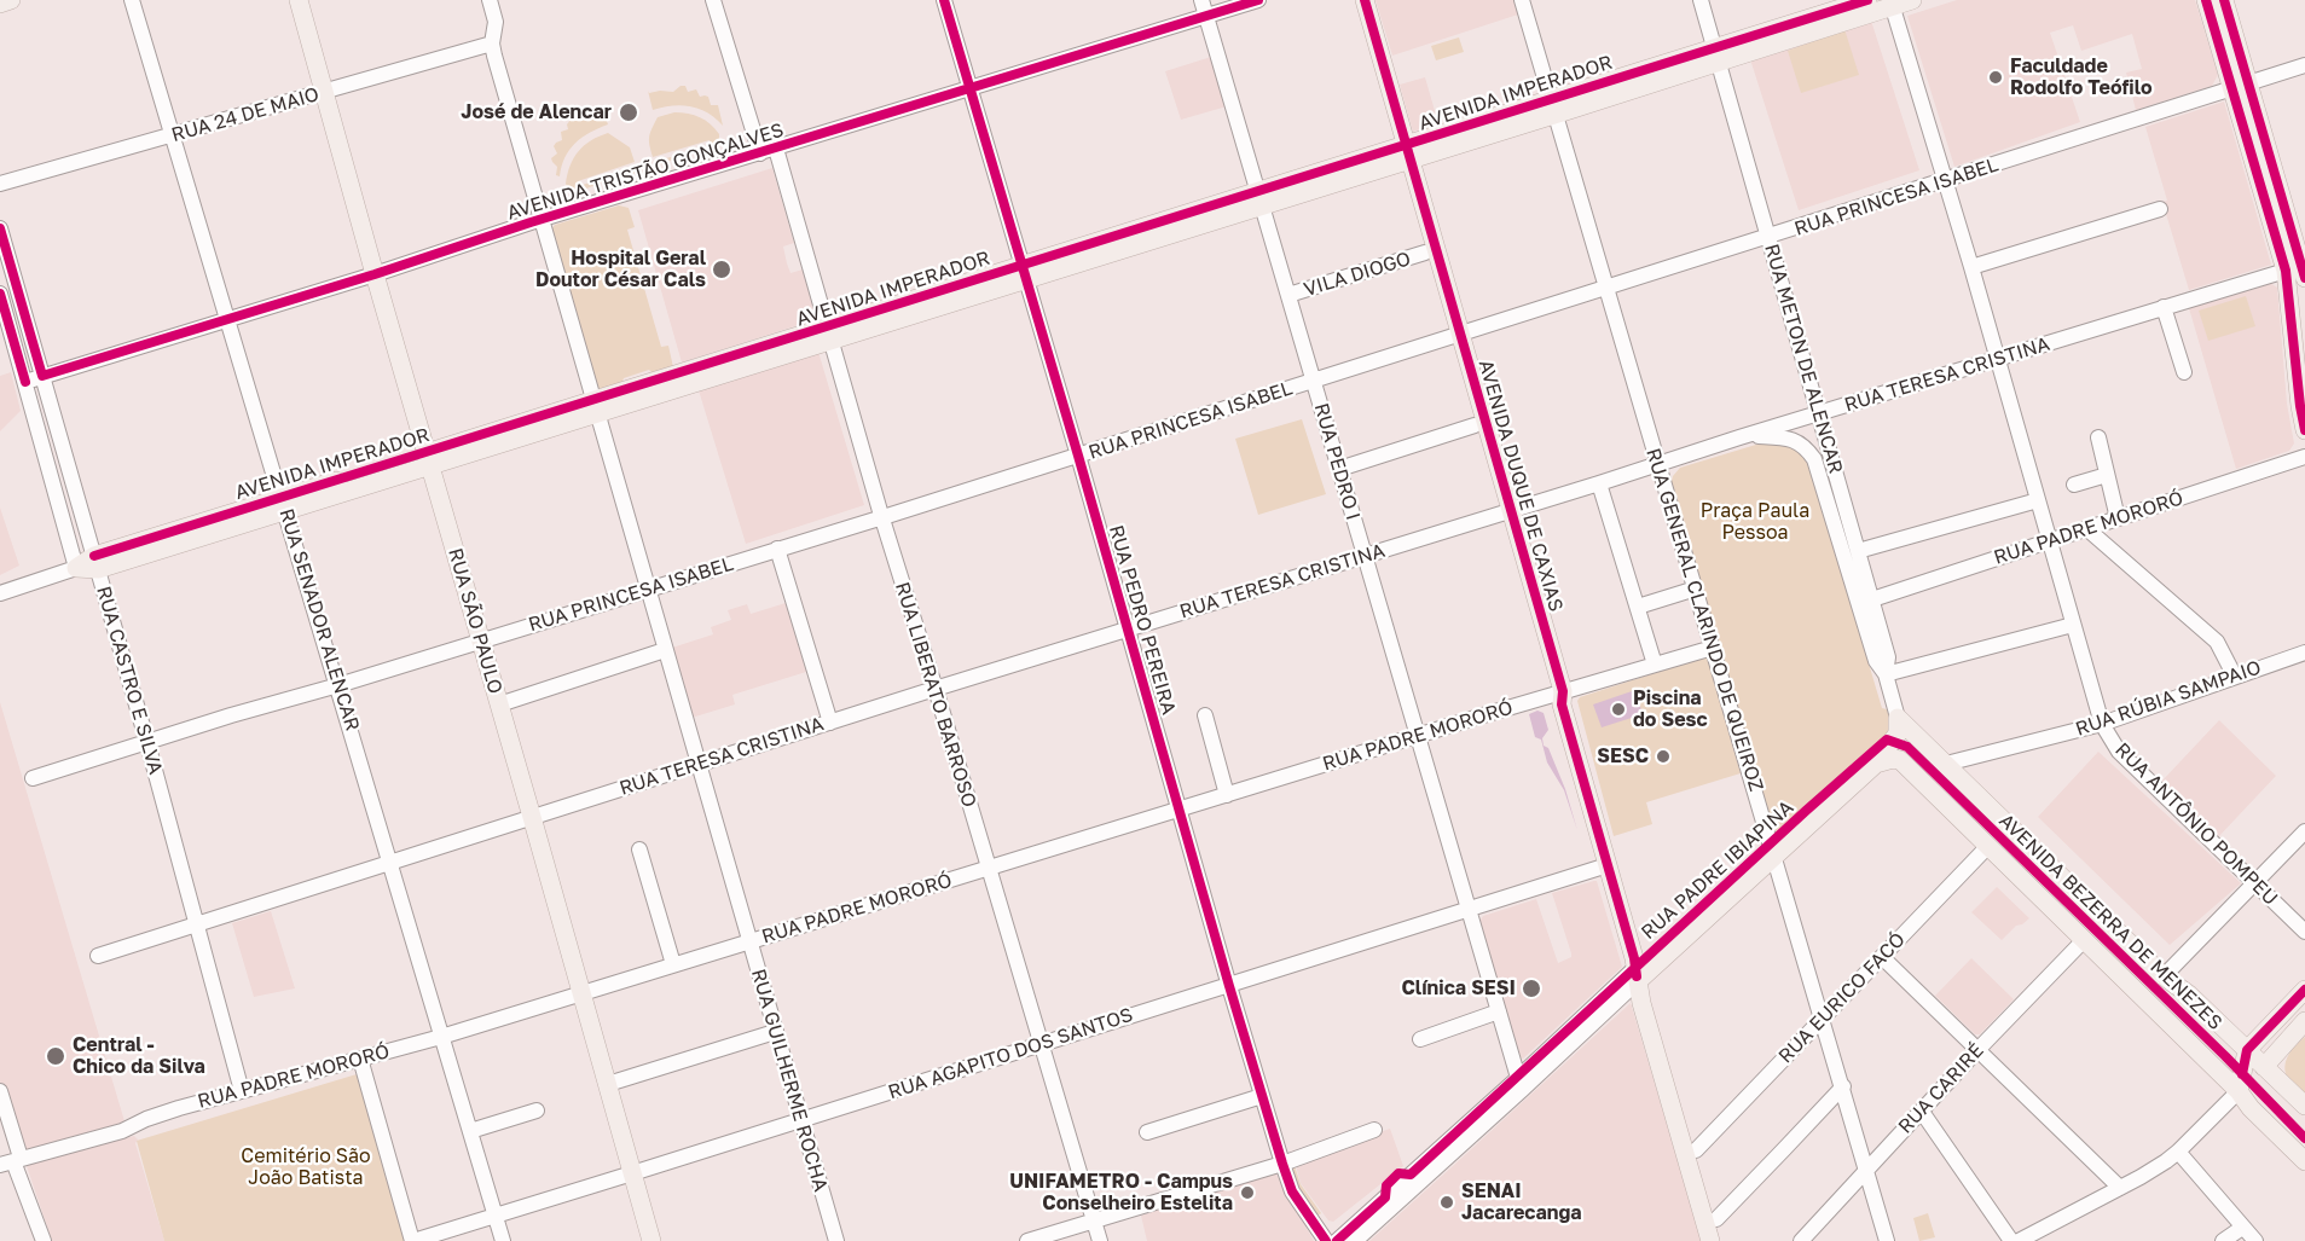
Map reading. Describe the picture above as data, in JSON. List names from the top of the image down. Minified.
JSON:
{"streets":{"main road":["AVENIDA IMPERADOR","AVENIDA DUQUE DE CAXIAS","RUA SÃO PAULO","RUA PADRE IBIAPINA","AVENIDA BEZERRA DE MENEZES"],"street":["RUA 24 DE MAIO","AVENIDA TRISTÃO GONÇALVES","RUA PRINCESA ISABEL","VILA DIOGO","RUA METON DE ALENCAR","RUA TERESA CRISTINA","RUA PEDRO I","RUA PADRE MORORÓ","RUA SENADOR ALENCAR","RUA PEDRO PEREIRA","RUA GENERAL CLARINDO DE QUEIROZ","RUA CASTRO E SILVA","RUA LIBERATO BARROSO","RUA RÚBIA SAMPAIO","RUA ANTÔNIO POMPEU","RUA EURICO FACÓ","RUA AGAPITO DOS SANTOS","RUA GUILHERME ROCHA","RUA CARIRÉ"]},"crossings":[["AVENIDA IMPERADOR","RUA METON DE ALENCAR"],["AVENIDA IMPERADOR","RUA PEDRO I"],["AVENIDA IMPERADOR","AVENIDA DUQUE DE CAXIAS"],["AVENIDA IMPERADOR","RUA SENADOR ALENCAR"],["AVENIDA IMPERADOR","RUA PEDRO PEREIRA"],["AVENIDA IMPERADOR","RUA GENERAL CLARINDO DE QUEIROZ"],["AVENIDA IMPERADOR","RUA SÃO PAULO"],["AVENIDA IMPERADOR","RUA CASTRO E SILVA"],["AVENIDA IMPERADOR","RUA LIBERATO BARROSO"],["AVENIDA IMPERADOR","RUA ANTÔNIO POMPEU"],["AVENIDA IMPERADOR","RUA GUILHERME ROCHA"],["RUA 24 DE MAIO","RUA SENADOR ALENCAR"],["RUA 24 DE MAIO","RUA SÃO PAULO"],["RUA 24 DE MAIO","RUA GUILHERME ROCHA"],["AVENIDA TRISTÃO GONÇALVES","RUA PEDRO I"],["AVENIDA TRISTÃO GONÇALVES","RUA SENADOR ALENCAR"],["AVENIDA TRISTÃO GONÇALVES","RUA PEDRO PEREIRA"],["AVENIDA TRISTÃO GONÇALVES","RUA SÃO PAULO"],["AVENIDA TRISTÃO GONÇALVES","RUA CASTRO E SILVA"],["AVENIDA TRISTÃO GONÇALVES","RUA LIBERATO BARROSO"],["AVENIDA TRISTÃO GONÇALVES","RUA GUILHERME ROCHA"],["RUA PRINCESA ISABEL","RUA METON DE ALENCAR"],["RUA PRINCESA ISABEL","RUA PEDRO I"],["RUA PRINCESA ISABEL","AVENIDA DUQUE DE CAXIAS"],["RUA PRINCESA ISABEL","RUA SENADOR ALENCAR"],["RUA PRINCESA ISABEL","RUA PEDRO PEREIRA"],["RUA PRINCESA ISABEL","RUA GENERAL CLARINDO DE QUEIROZ"],["RUA PRINCESA ISABEL","RUA SÃO PAULO"],["RUA PRINCESA ISABEL","RUA CASTRO E SILVA"],["RUA PRINCESA ISABEL","RUA LIBERATO BARROSO"],["RUA PRINCESA ISABEL","RUA ANTÔNIO POMPEU"],["RUA PRINCESA ISABEL","RUA GUILHERME ROCHA"],["VILA DIOGO","RUA PEDRO I"],["VILA DIOGO","AVENIDA DUQUE DE CAXIAS"],["RUA METON DE ALENCAR","RUA TERESA CRISTINA"],["RUA METON DE ALENCAR","RUA PADRE MORORÓ"],["RUA METON DE ALENCAR","RUA PADRE IBIAPINA"],["RUA METON DE ALENCAR","AVENIDA BEZERRA DE MENEZES"],["RUA TERESA CRISTINA","RUA PEDRO I"],["RUA TERESA CRISTINA","AVENIDA DUQUE DE CAXIAS"],["RUA TERESA CRISTINA","RUA SENADOR ALENCAR"],["RUA TERESA CRISTINA","RUA PEDRO PEREIRA"],["RUA TERESA CRISTINA","RUA GENERAL CLARINDO DE QUEIROZ"],["RUA TERESA CRISTINA","RUA SÃO PAULO"],["RUA TERESA CRISTINA","RUA CASTRO E SILVA"],["RUA TERESA CRISTINA","RUA LIBERATO BARROSO"],["RUA TERESA CRISTINA","RUA ANTÔNIO POMPEU"],["RUA TERESA CRISTINA","RUA GUILHERME ROCHA"],["RUA PEDRO I","RUA PADRE MORORÓ"],["RUA PEDRO I","RUA PADRE IBIAPINA"],["RUA PEDRO I","RUA AGAPITO DOS SANTOS"],["AVENIDA DUQUE DE CAXIAS","RUA PADRE MORORÓ"],["AVENIDA DUQUE DE CAXIAS","RUA PADRE IBIAPINA"],["AVENIDA DUQUE DE CAXIAS","RUA EURICO FACÓ"],["AVENIDA DUQUE DE CAXIAS","RUA AGAPITO DOS SANTOS"],["RUA PADRE MORORÓ","RUA SENADOR ALENCAR"],["RUA PADRE MORORÓ","RUA PEDRO PEREIRA"],["RUA PADRE MORORÓ","RUA GENERAL CLARINDO DE QUEIROZ"],["RUA PADRE MORORÓ","RUA SÃO PAULO"],["RUA PADRE MORORÓ","RUA CASTRO E SILVA"],["RUA PADRE MORORÓ","RUA LIBERATO BARROSO"],["RUA PADRE MORORÓ","RUA ANTÔNIO POMPEU"],["RUA PADRE MORORÓ","RUA GUILHERME ROCHA"],["RUA SENADOR ALENCAR","RUA AGAPITO DOS SANTOS"],["RUA PEDRO PEREIRA","RUA AGAPITO DOS SANTOS"],["RUA GENERAL CLARINDO DE QUEIROZ","RUA PADRE IBIAPINA"],["RUA GENERAL CLARINDO DE QUEIROZ","RUA EURICO FACÓ"],["RUA GENERAL CLARINDO DE QUEIROZ","RUA CARIRÉ"],["RUA SÃO PAULO","RUA AGAPITO DOS SANTOS"],["RUA LIBERATO BARROSO","RUA AGAPITO DOS SANTOS"],["RUA RÚBIA SAMPAIO","RUA ANTÔNIO POMPEU"],["RUA RÚBIA SAMPAIO","AVENIDA BEZERRA DE MENEZES"],["RUA PADRE IBIAPINA","AVENIDA BEZERRA DE MENEZES"],["AVENIDA BEZERRA DE MENEZES","RUA EURICO FACÓ"],["AVENIDA BEZERRA DE MENEZES","RUA CARIRÉ"],["RUA AGAPITO DOS SANTOS","RUA GUILHERME ROCHA"]],"parks":["Praça Paula Pessoa","Cemitério São João Batista"],"places":["Faculdade Rodolfo Teófilo","José de Alencar","Hospital Geral Doutor César Cals","Piscina do Sesc","SESC","Clínica SESI","Central - Chico da Silva","UNIFAMETRO - Campus Conselheiro Estelita","SENAI Jacarecanga"]}
